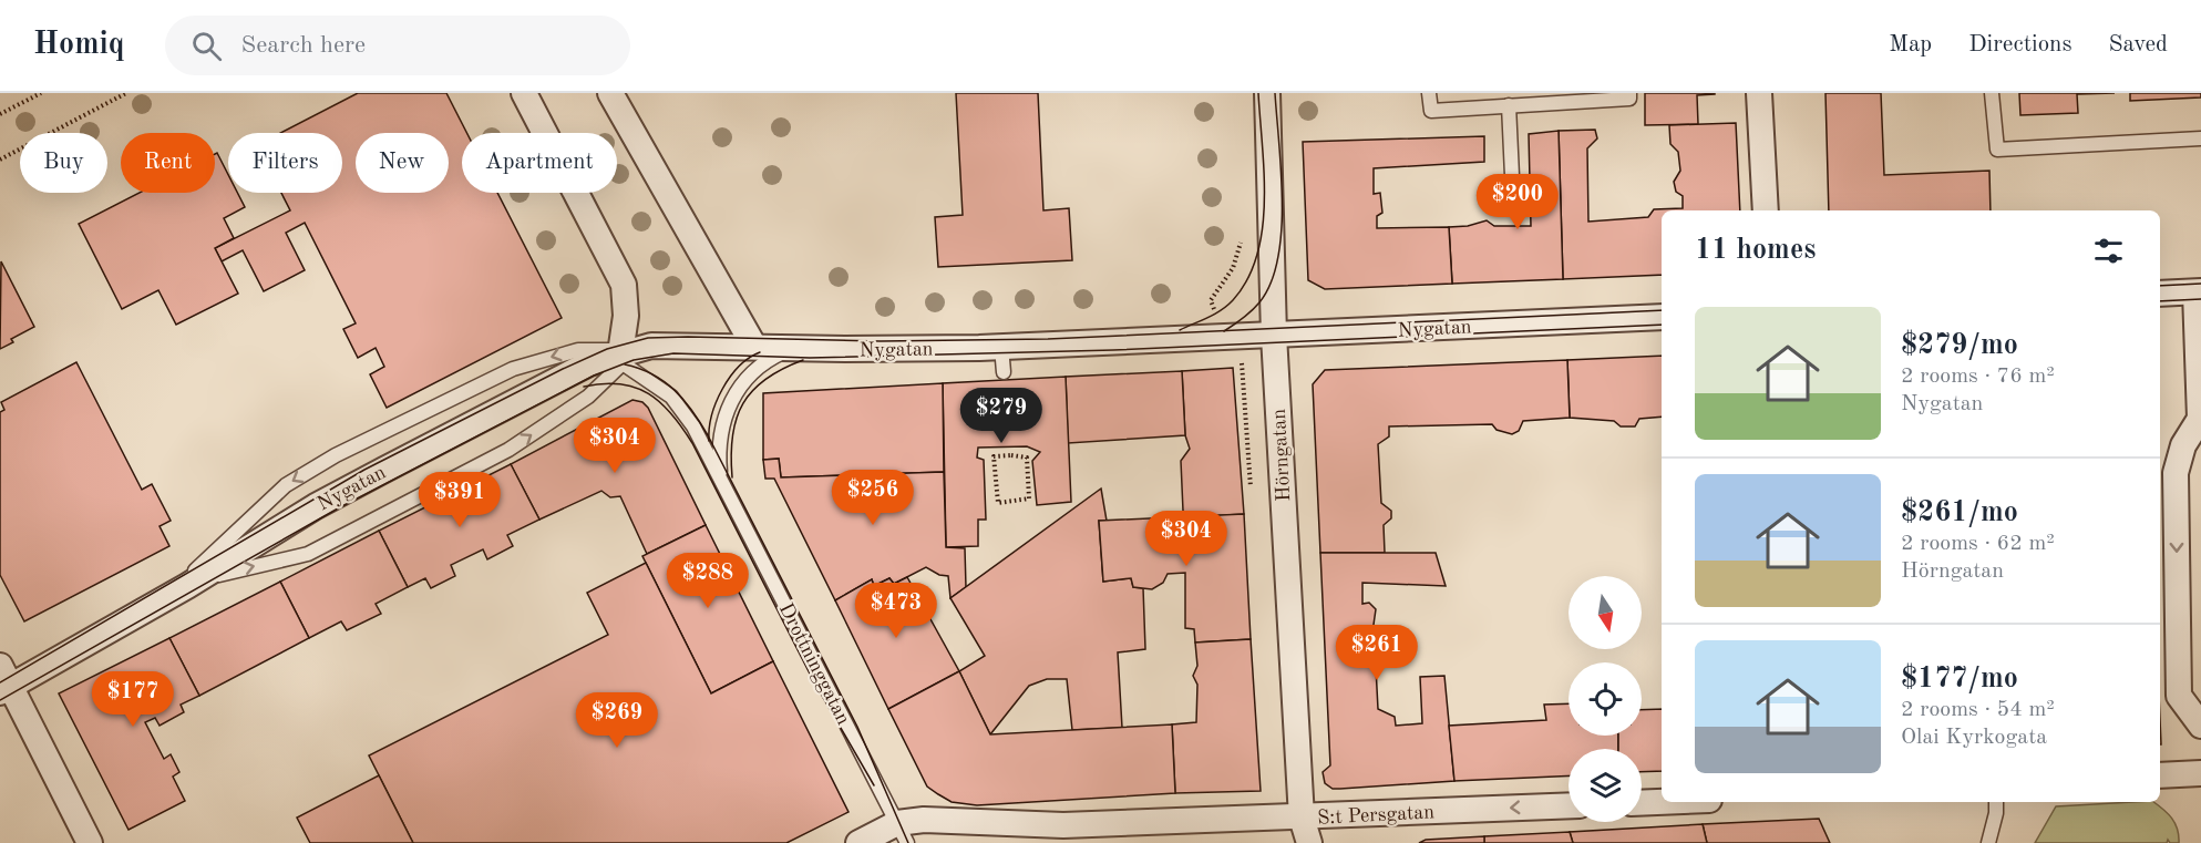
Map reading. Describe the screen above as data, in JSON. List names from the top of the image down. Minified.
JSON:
{"streets":{"street":["Nygatan","Hörngatan","S:t Persgatan"],"lane":["Drottninggatan"]},"crossings":[["Nygatan","Hörngatan"],["Nygatan","Drottninggatan"],["Hörngatan","S:t Persgatan"],["Drottninggatan","S:t Persgatan"]],"one_way":["S:t Persgatan"],"north":"bottom","page":{"header":"Homiq","search":"Search here","nav":["Map","Directions","Saved"],"chip":["Buy","Rent","Filters","New","Apartment"],"price":["$200","$279","$304","$256","$391","$304","$288","$473","$261","$177","$269"],"heading":"11 homes","list":[{"name":"$279/mo","note":"2 rooms · 76 m² · Nygatan"},{"name":"$261/mo","note":"2 rooms · 62 m² · Hörngatan"},{"name":"$177/mo","note":"2 rooms · 54 m² · Olai Kyrkogata"}]}}
